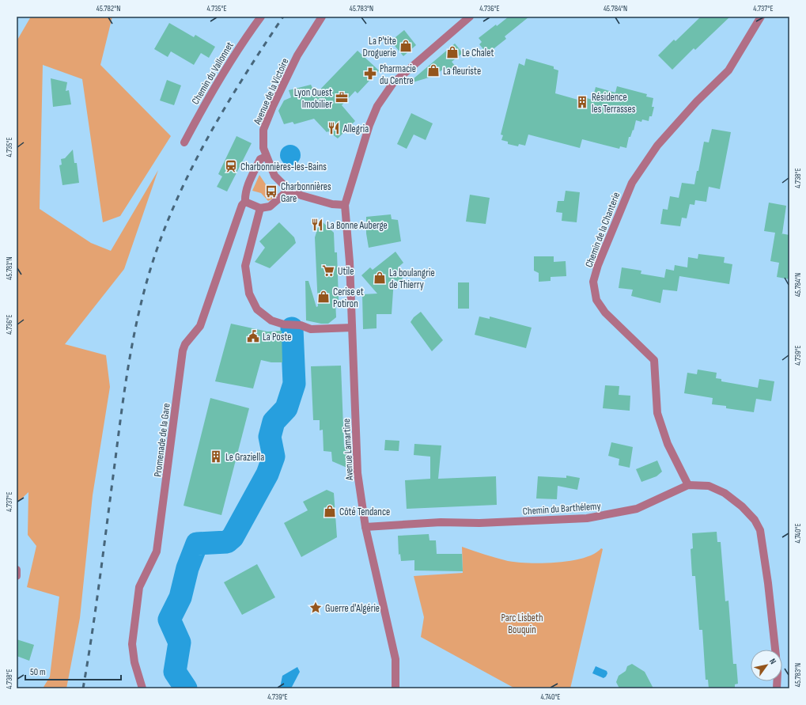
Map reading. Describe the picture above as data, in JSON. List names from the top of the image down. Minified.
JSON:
{"streets":{"street":["Chemin du Vallonnet","Avenue de la Victoire","Chemin de la Chanterie","Promenade de la Gare","Avenue Lamartine","Chemin du Barthélemy"]},"crossings":[["Avenue de la Victoire","Avenue Lamartine"],["Chemin de la Chanterie","Chemin du Barthélemy"],["Avenue Lamartine","Chemin du Barthélemy"]],"parks":["Parc Lisbeth Bouquin"],"places":{"shop":["La P'tite Droguerie","Le Chalet","La fleuriste","La boulangrie de Thierry","Cerise et Potiron","Côté Tendance"],"pharmacy":["Pharmacie du Centre"],"office":["Lyon Ouest Imobilier"],"building":["Résidence les Terrasses","Le Graziella"],"restaurant":["Allegria","La Bonne Auberge"],"station":["Charbonnières-les-Bains"],"bus stop":["Charbonnières Gare"],"supermarket":["Utile"],"public building":["La Poste"],"place":["Guerre d'Algérie"]},"scale_bar":"50 m","north":"top right","coordinates":["45.782°N","4.735°E","45.783°N","4.736°E","45.784°N","4.737°E","4.738°E","45.781°N","4.739°E","4.740°E"]}
